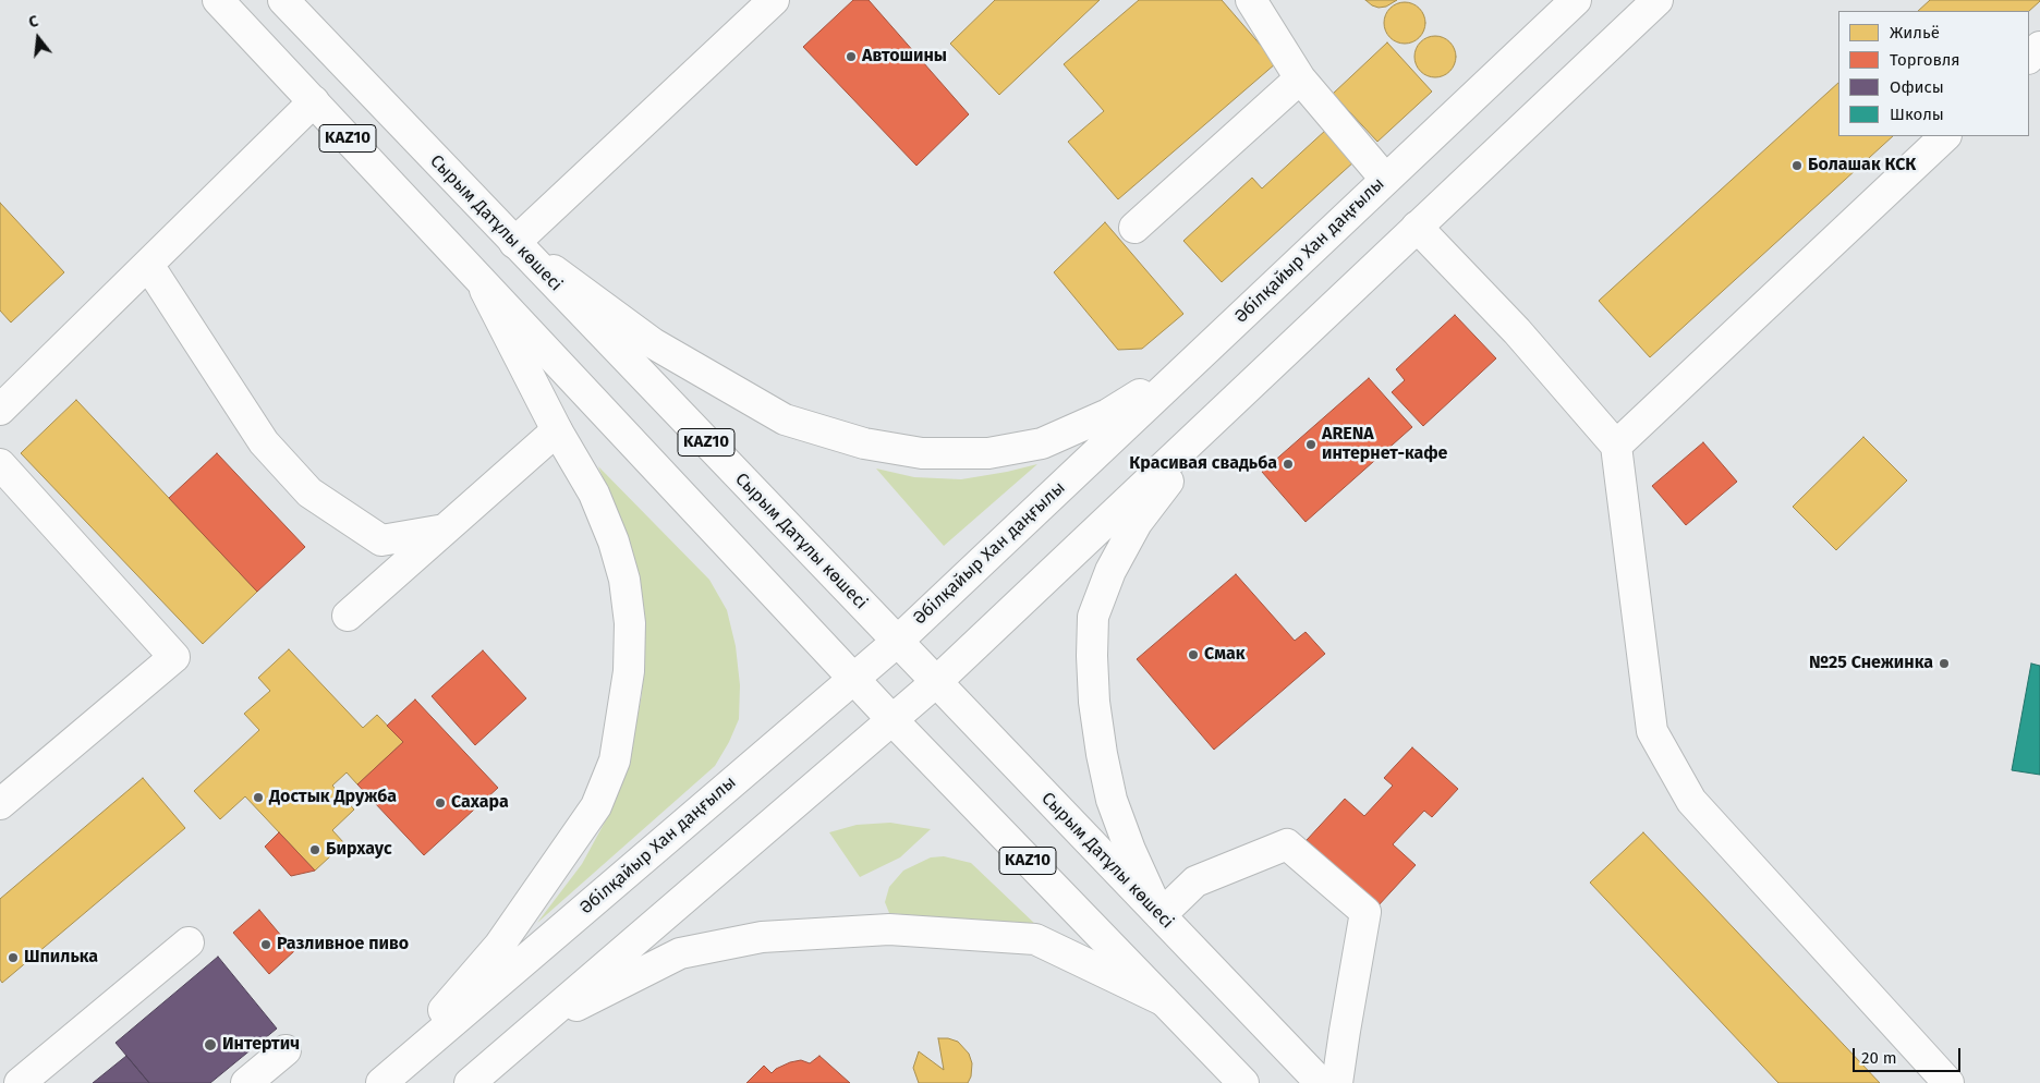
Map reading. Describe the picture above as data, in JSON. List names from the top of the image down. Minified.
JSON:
{"streets":{"main road":["KAZ10","Сырым Датұлы көшесі","Әбілқайыр Хан даңғылы"]},"crossings":[["KAZ10","Әбілқайыр Хан даңғылы"],["Сырым Датұлы көшесі","Әбілқайыр Хан даңғылы"]],"places":["Автошины","Болашак КСК","ARENA интернет-кафе","Красивая свадьба","Смак","№25 Снежинка","Достык Дружба","Сахара","Бирхаус","Разливное пиво","Шпилька","Интертич"],"legend":["Жильё","Торговля","Офисы","Школы"],"scale_bar":"20 m","north":"top"}
